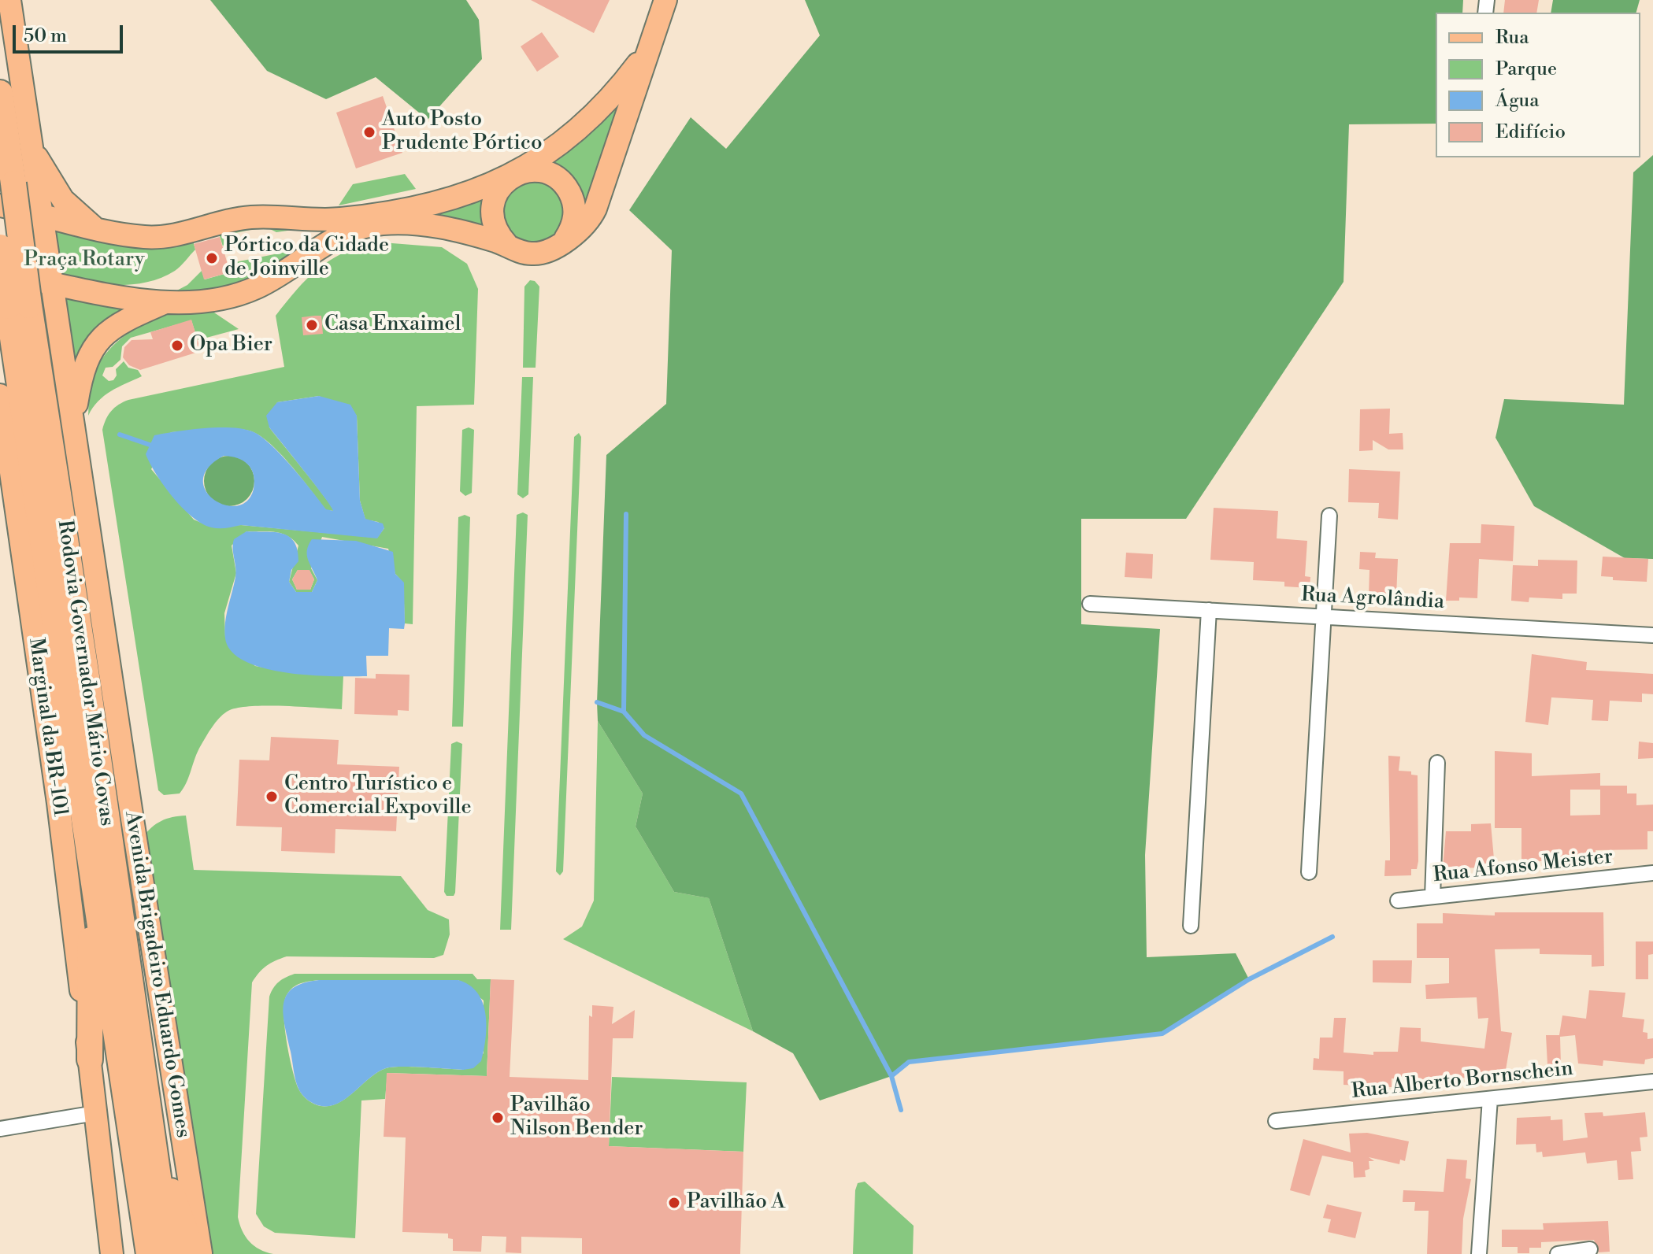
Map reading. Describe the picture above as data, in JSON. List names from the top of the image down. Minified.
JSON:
{"streets":{"highway":["Rodovia Governador Mário Covas"],"main road":["Marginal da BR-101","Avenida Brigadeiro Eduardo Gomes"],"street":["Rua Agrolândia","Rua Afonso Meister","Rua Alberto Bornschein"]},"parks":["Praça Rotary"],"places":["Auto Posto Prudente Pórtico","Pórtico da Cidade de Joinville","Casa Enxaimel","Opa Bier","Centro Turístico e Comercial Expoville","Pavilhão Nilson Bender","Pavilhão A"],"legend":["Rua","Parque","Água","Edifício"],"scale_bar":"50 m"}
